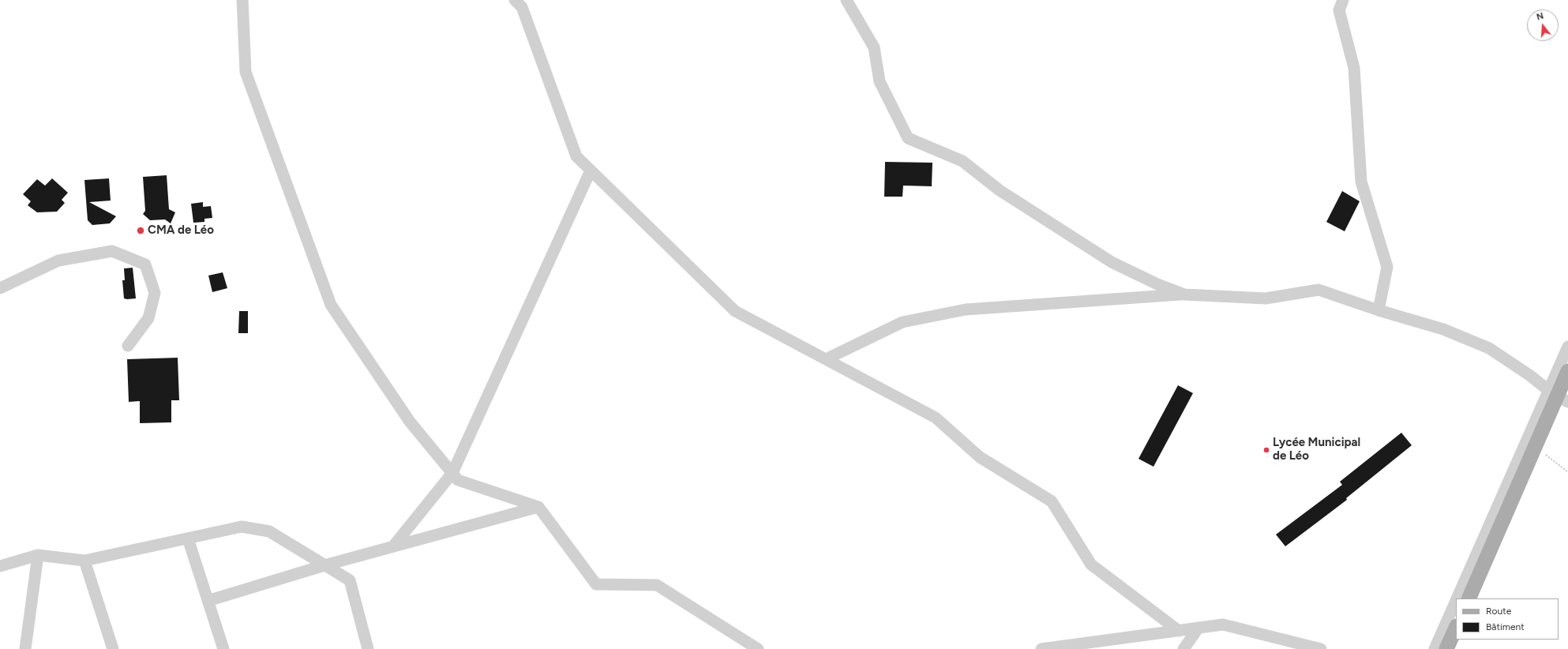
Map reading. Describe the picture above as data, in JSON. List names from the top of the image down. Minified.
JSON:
{"places":["CMA de Léo","Lycée Municipal de Léo"],"legend":["Route","Bâtiment"],"north":"top"}
